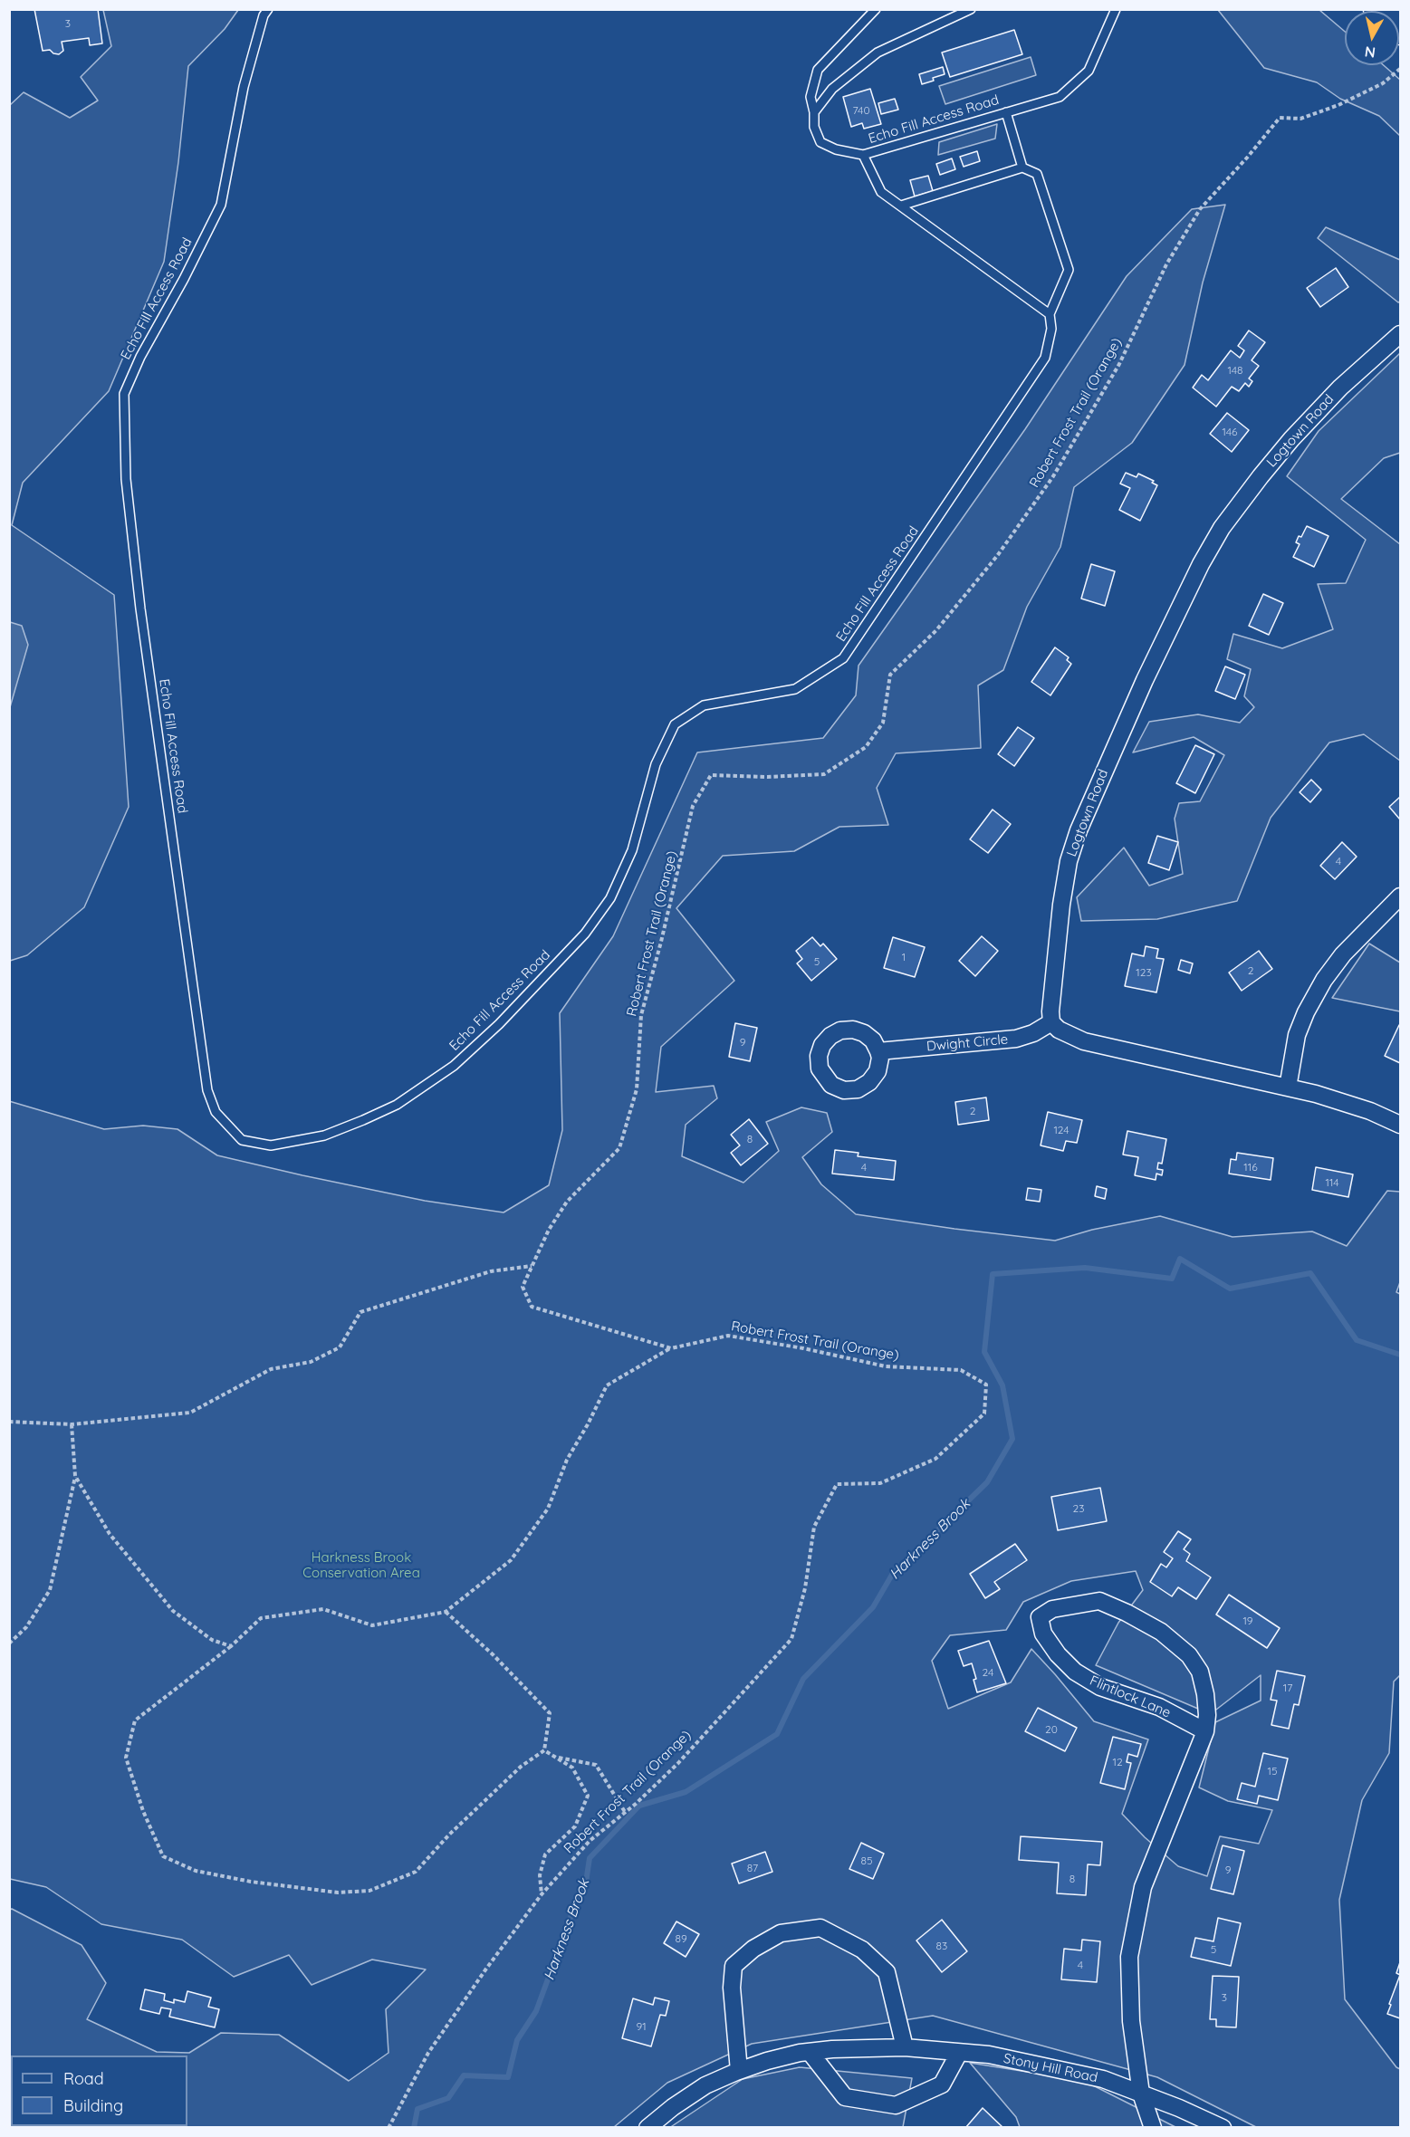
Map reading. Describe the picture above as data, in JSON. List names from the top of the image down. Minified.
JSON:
{"streets":{"street":["Logtown Road","Dwight Circle","Flintlock Lane","Stony Hill Road"],"lane":["Echo Fill Access Road"],"path":["Robert Frost Trail (Orange)"]},"crossings":[["Logtown Road","Dwight Circle"],["Flintlock Lane","Stony Hill Road"]],"water":["Harkness Brook"],"parks":["Harkness Brook Conservation Area"],"house_numbers":["3","740","148","146","4","1","5","2","123","9","2","124","8","4","116","114","23","19","24","17","20","12","15","85","87","9","8","89","83","5","4","3","91"],"legend":["Road","Building"],"north":"bottom"}
